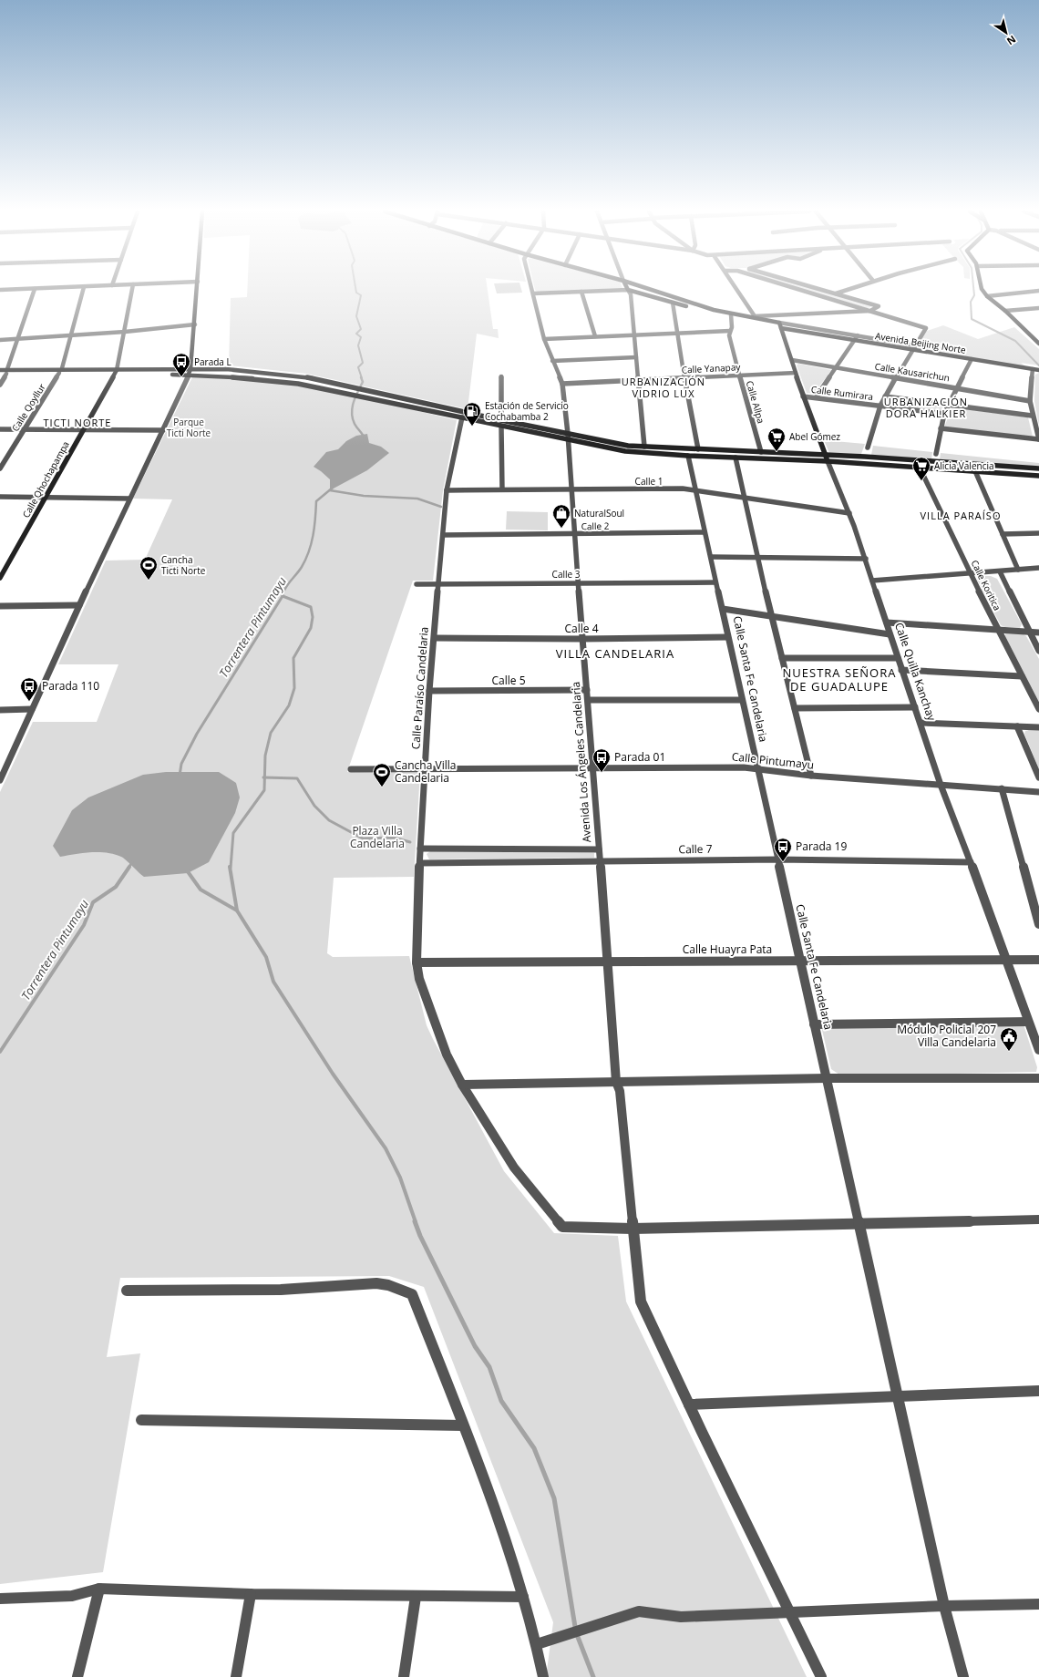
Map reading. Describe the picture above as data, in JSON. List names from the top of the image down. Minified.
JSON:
{"streets":{"main road":["Avenida Beijing Norte","Calle Qhochapampa","Calle Quilla Kanchay"],"street":["Calle Yanapay","Calle Kausarichun","Calle Rumirara","Calle Allpa","Calle Qoyllur","Calle 1","Calle 2","Calle 3","Calle Koritica","Calle 4","Calle Santa Fe Candelaria","Calle 5","Calle Paraíso Candelaria","Calle Pintumayu","Avenida Los Ángeles Candelaria","Calle 7","Calle Huayra Pata"]},"crossings":[["Avenida Beijing Norte","Calle Allpa"],["Avenida Beijing Norte","Calle Quilla Kanchay"],["Calle Yanapay","Calle Allpa"],["Calle Yanapay","Calle Quilla Kanchay"],["Calle Yanapay","Avenida Los Ángeles Candelaria"],["Calle Kausarichun","Calle Quilla Kanchay"],["Calle Rumirara","Calle Quilla Kanchay"],["Calle 1","Calle Quilla Kanchay"],["Calle 1","Calle Santa Fe Candelaria"],["Calle 1","Calle Paraíso Candelaria"],["Calle 1","Avenida Los Ángeles Candelaria"],["Calle 2","Calle Santa Fe Candelaria"],["Calle 2","Calle Paraíso Candelaria"],["Calle 2","Avenida Los Ángeles Candelaria"],["Calle 3","Calle Santa Fe Candelaria"],["Calle 3","Calle Paraíso Candelaria"],["Calle 3","Avenida Los Ángeles Candelaria"],["Calle 4","Calle Santa Fe Candelaria"],["Calle 4","Calle Paraíso Candelaria"],["Calle 4","Avenida Los Ángeles Candelaria"],["Calle Quilla Kanchay","Calle Pintumayu"],["Calle Quilla Kanchay","Calle 7"],["Calle Quilla Kanchay","Calle Huayra Pata"],["Calle Santa Fe Candelaria","Calle Paraíso Candelaria"],["Calle Santa Fe Candelaria","Calle Pintumayu"],["Calle Santa Fe Candelaria","Calle 7"],["Calle Santa Fe Candelaria","Calle Huayra Pata"],["Calle 5","Calle Paraíso Candelaria"],["Calle 5","Avenida Los Ángeles Candelaria"],["Calle Paraíso Candelaria","Calle Pintumayu"],["Calle Paraíso Candelaria","Avenida Los Ángeles Candelaria"],["Calle Paraíso Candelaria","Calle 7"],["Calle Paraíso Candelaria","Calle Huayra Pata"],["Calle Pintumayu","Avenida Los Ángeles Candelaria"],["Avenida Los Ángeles Candelaria","Calle 7"],["Avenida Los Ángeles Candelaria","Calle Huayra Pata"]],"districts":["URBANIZACIÓN VIDRIO LUX","URBANIZACIÓN DORA HALKIER","TICTI NORTE","VILLA PARAÍSO","VILLA CANDELARIA","NUESTRA SEÑORA DE GUADALUPE"],"water":["Torrentera Pintumayu"],"parks":["Parque Ticti Norte","Plaza Villa Candelaria"],"places":{"bus stop":["Parada L","Parada 110","Parada 01","Parada 19"],"fuel station":["Estación de Servicio Cochabamba 2"],"supermarket":["Abel Gómez","Alicia Valencia"],"shop":["NaturalSoul"],"sports":["Cancha Ticti Norte","Cancha Villa Candelaria"],"public building":["Módulo Policial 207 Villa Candelaria"]},"north":"bottom right"}
